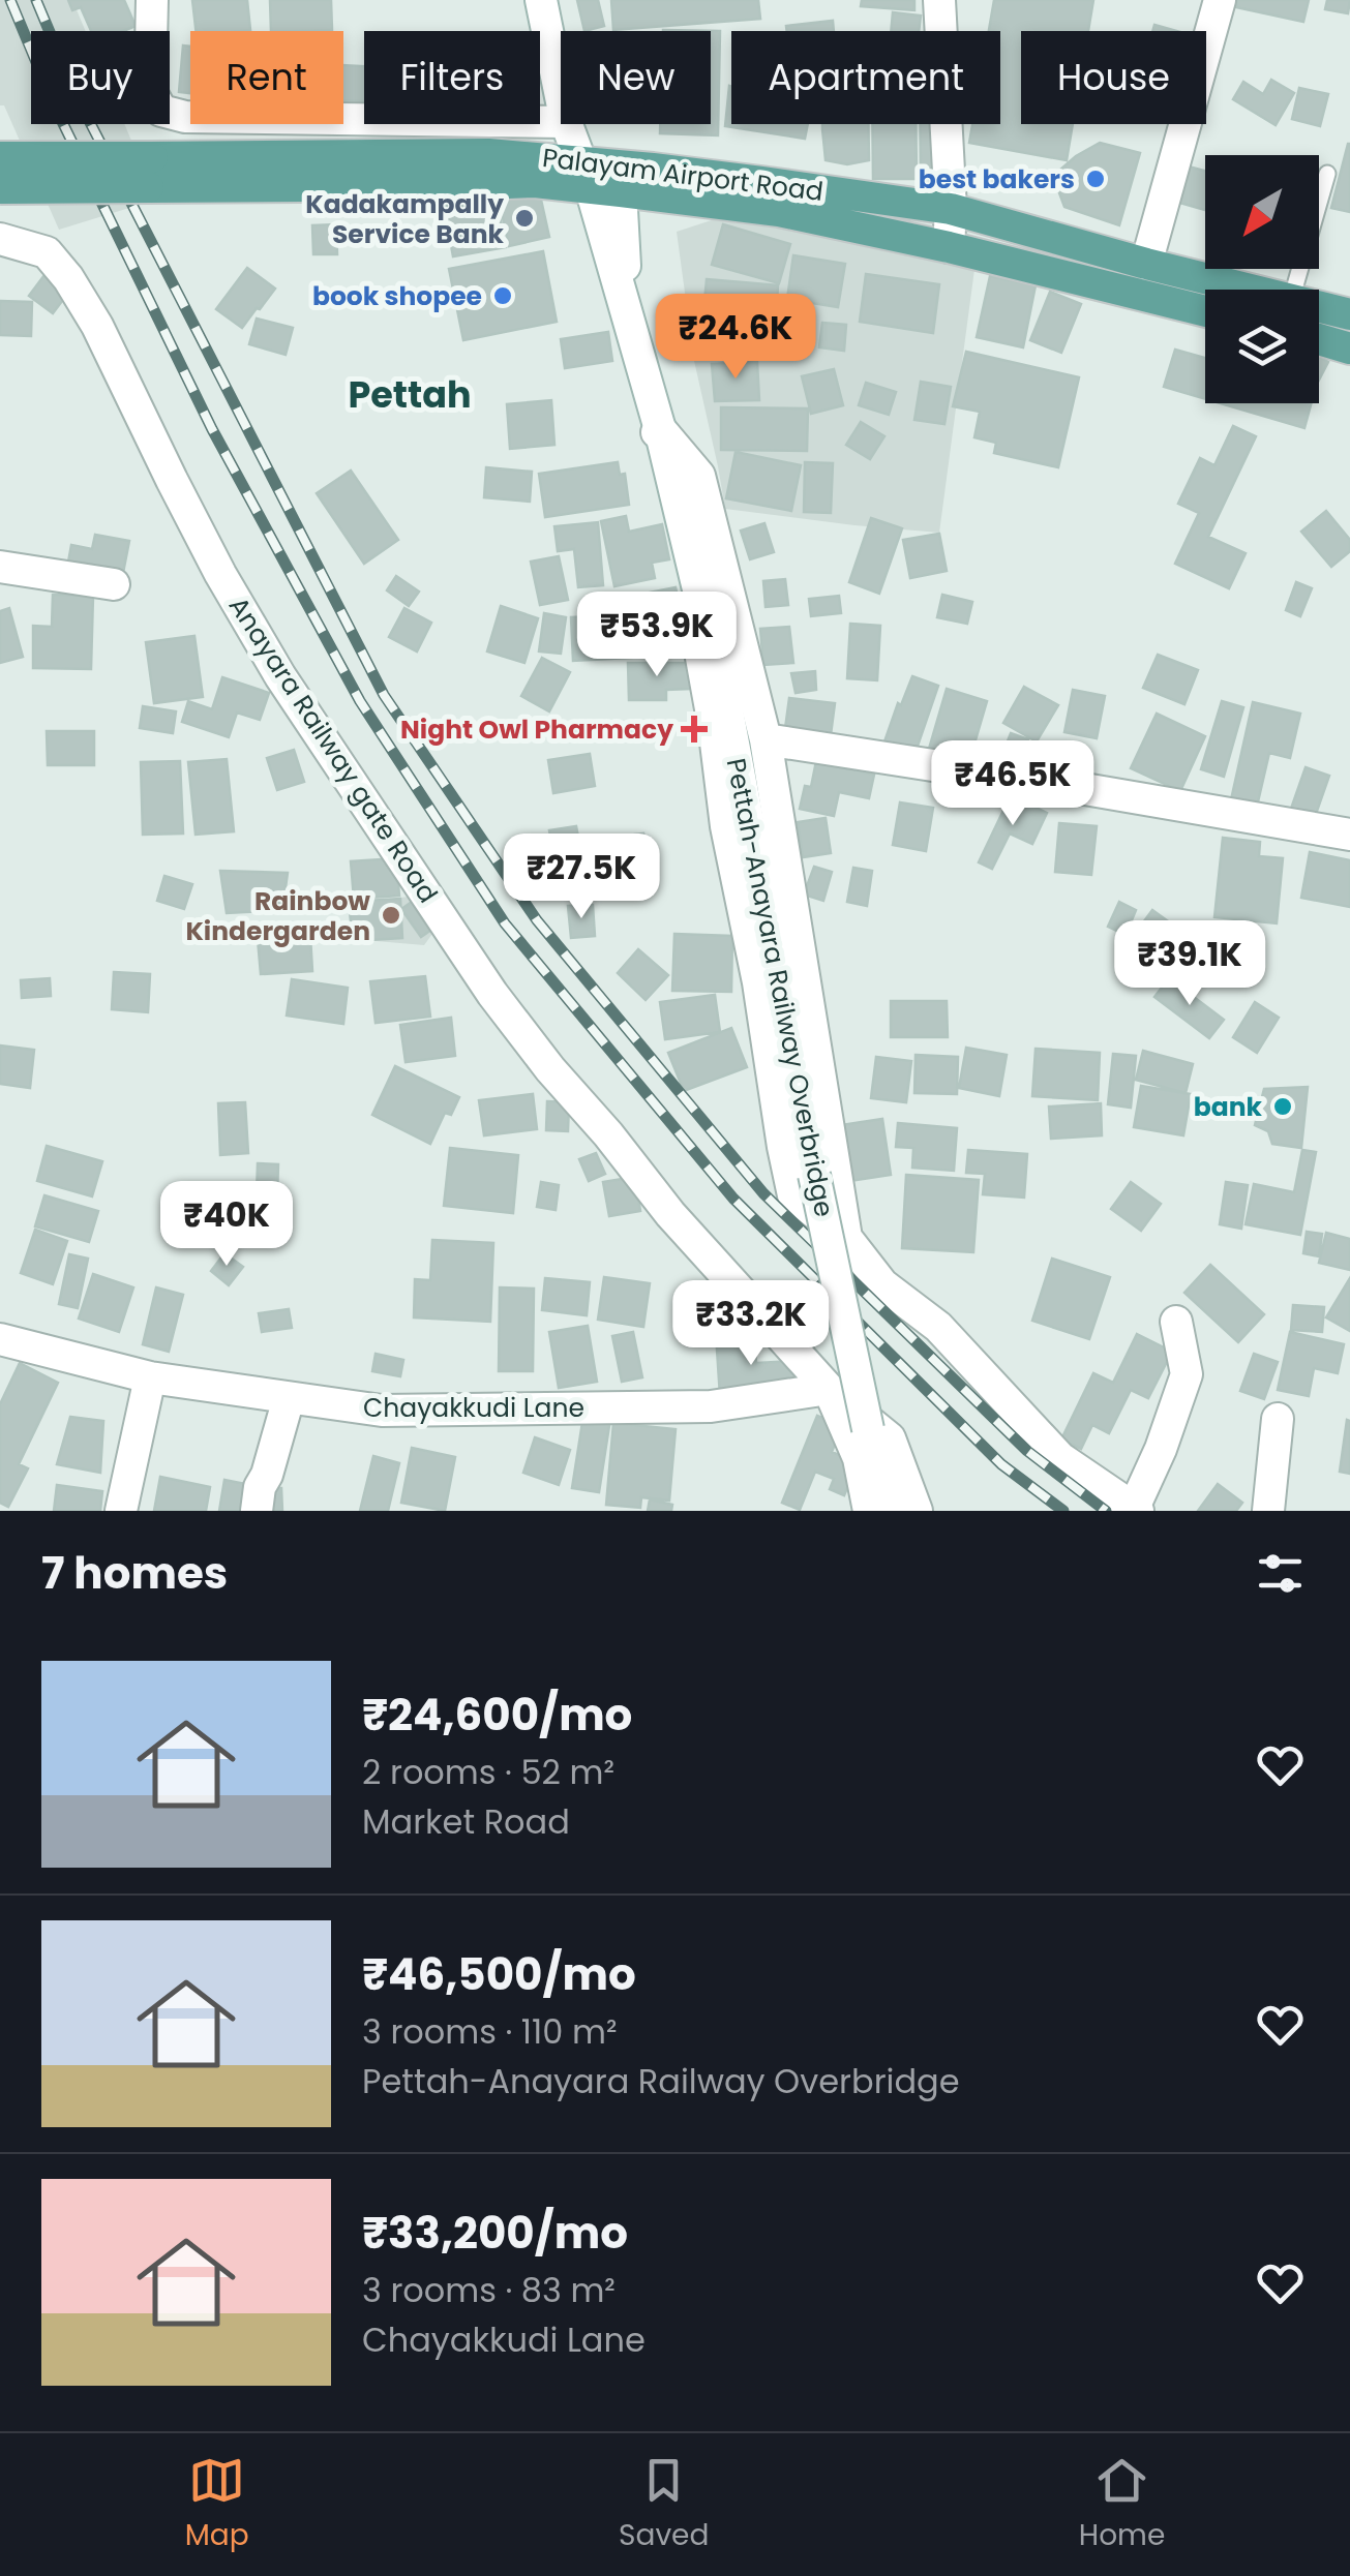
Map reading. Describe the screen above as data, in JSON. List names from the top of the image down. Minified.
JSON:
{"streets":{"main road":["Palayam Airport Road"],"street":["Anayara Railway gate Road","Pettah-Anayara Railway Overbridge","Chayakkudi Lane"]},"crossings":[["Anayara Railway gate Road","Chayakkudi Lane"]],"districts":["Pettah"],"places":{"other":["best bakers","Kadakampally Service Bank","book shopee","Rainbow Kindergarden","bank"],"health":["Night Owl Pharmacy"]},"north":"bottom left","page":{"chip":["Buy","Rent","Filters","New","Apartment","House"],"price":["₹24.6K","₹53.9K","₹46.5K","₹27.5K","₹39.1K","₹40K","₹33.2K"],"heading":"7 homes","list":[{"name":"₹24,600/mo","note":"2 rooms · 52 m² · Market Road"},{"name":"₹46,500/mo","note":"3 rooms · 110 m² · Pettah-Anayara Railway Overbridge"},{"name":"₹33,200/mo","note":"3 rooms · 83 m² · Chayakkudi Lane"}],"tabs":["Map","Saved","Home"]}}
